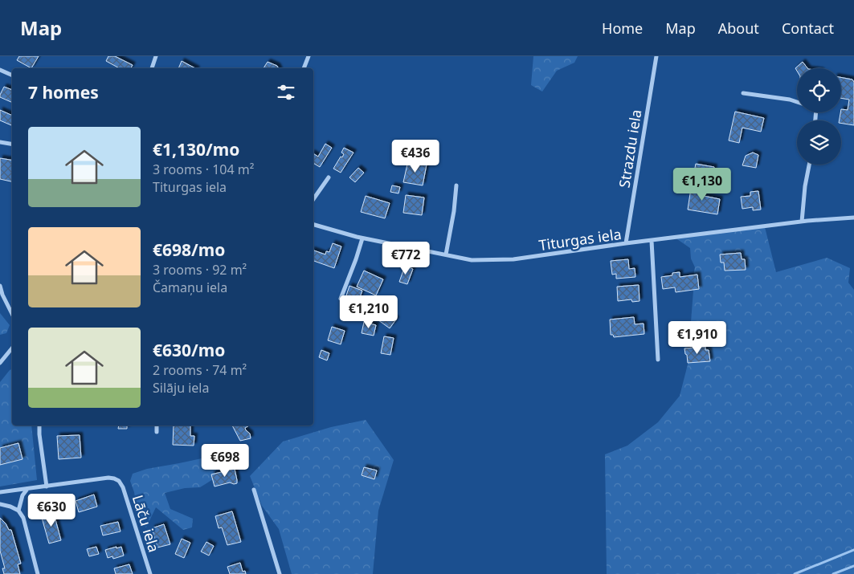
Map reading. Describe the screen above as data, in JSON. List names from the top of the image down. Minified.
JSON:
{"streets":{"street":["Strazdu iela","Titurgas iela","Lāču iela"]},"crossings":[["Strazdu iela","Titurgas iela"]],"page":{"header":"Map","nav":["Home","Map","About","Contact"],"heading":"7 homes","list":[{"name":"€1,130/mo","note":"3 rooms · 104 m² · Titurgas iela"},{"name":"€698/mo","note":"3 rooms · 92 m² · Čamaņu iela"},{"name":"€630/mo","note":"2 rooms · 74 m² · Silāju iela"}],"price":["€436","€1,130","€772","€1,210","€1,910","€698","€630"]}}
